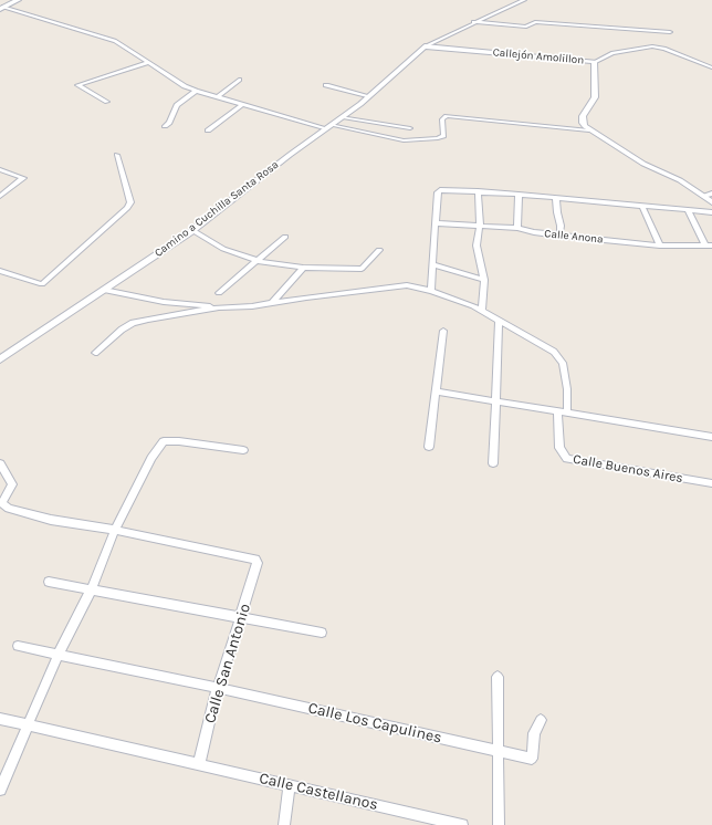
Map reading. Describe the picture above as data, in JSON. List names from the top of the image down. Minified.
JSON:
{"streets":{"street":["Callejón Amolillon","Camino a Cuchilla Santa Rosa","Calle Anona","Calle Buenos Aires","Calle San Antonio","Calle Los Capulines","Calle Castellanos"]},"crossings":[["Callejón Amolillon","Camino a Cuchilla Santa Rosa"],["Calle San Antonio","Calle Los Capulines"],["Calle San Antonio","Calle Castellanos"]]}
